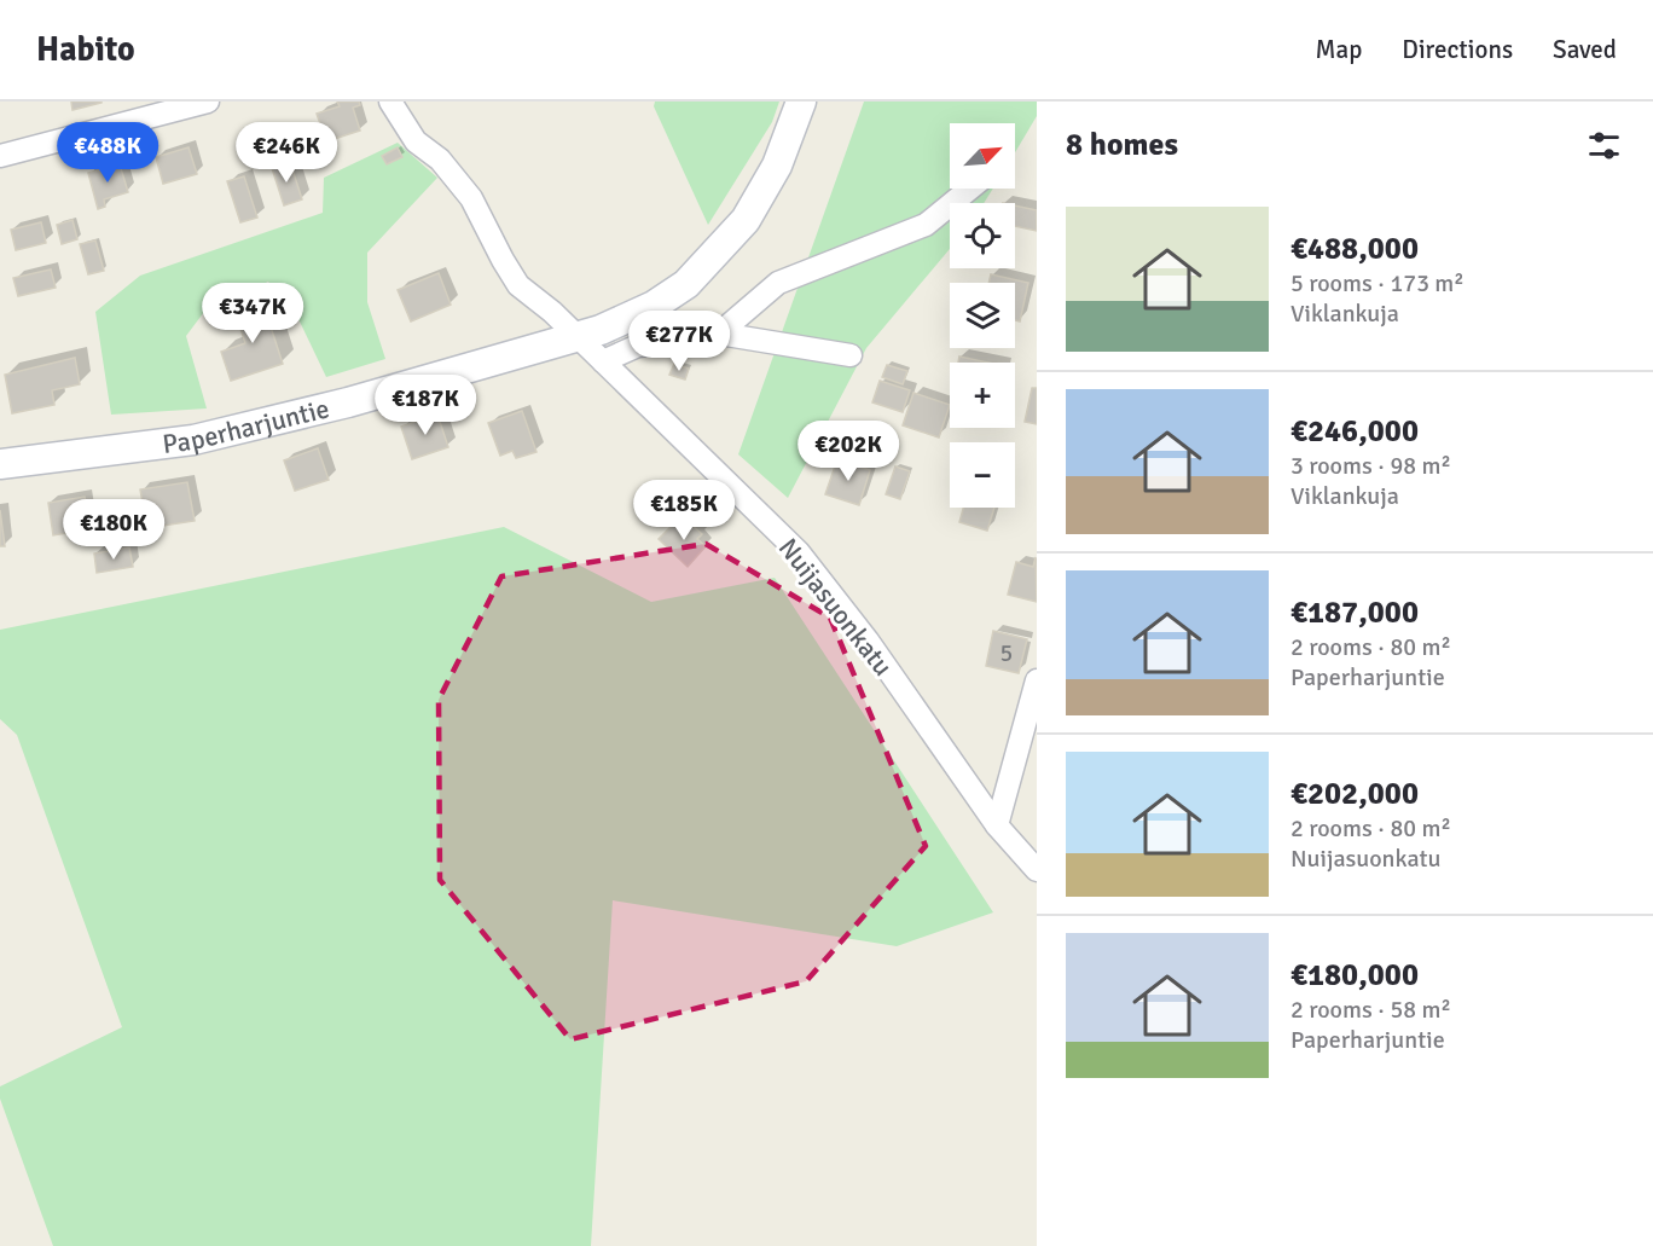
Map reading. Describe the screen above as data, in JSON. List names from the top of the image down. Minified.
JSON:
{"streets":{"street":["Paperharjuntie","Nuijasuonkatu"]},"crossings":[["Paperharjuntie","Nuijasuonkatu"]],"house_numbers":["5"],"north":"top right","page":{"header":"Habito","nav":["Map","Directions","Saved"],"heading":"8 homes","price":["€488K","€246K","€347K","€277K","€187K","€202K","€185K","€180K"],"map_buttons":["+","−"],"list":[{"name":"€488,000","note":"5 rooms · 173 m² · Viklankuja"},{"name":"€246,000","note":"3 rooms · 98 m² · Viklankuja"},{"name":"€187,000","note":"2 rooms · 80 m² · Paperharjuntie"},{"name":"€202,000","note":"2 rooms · 80 m² · Nuijasuonkatu"},{"name":"€180,000","note":"2 rooms · 58 m² · Paperharjuntie"}]}}
